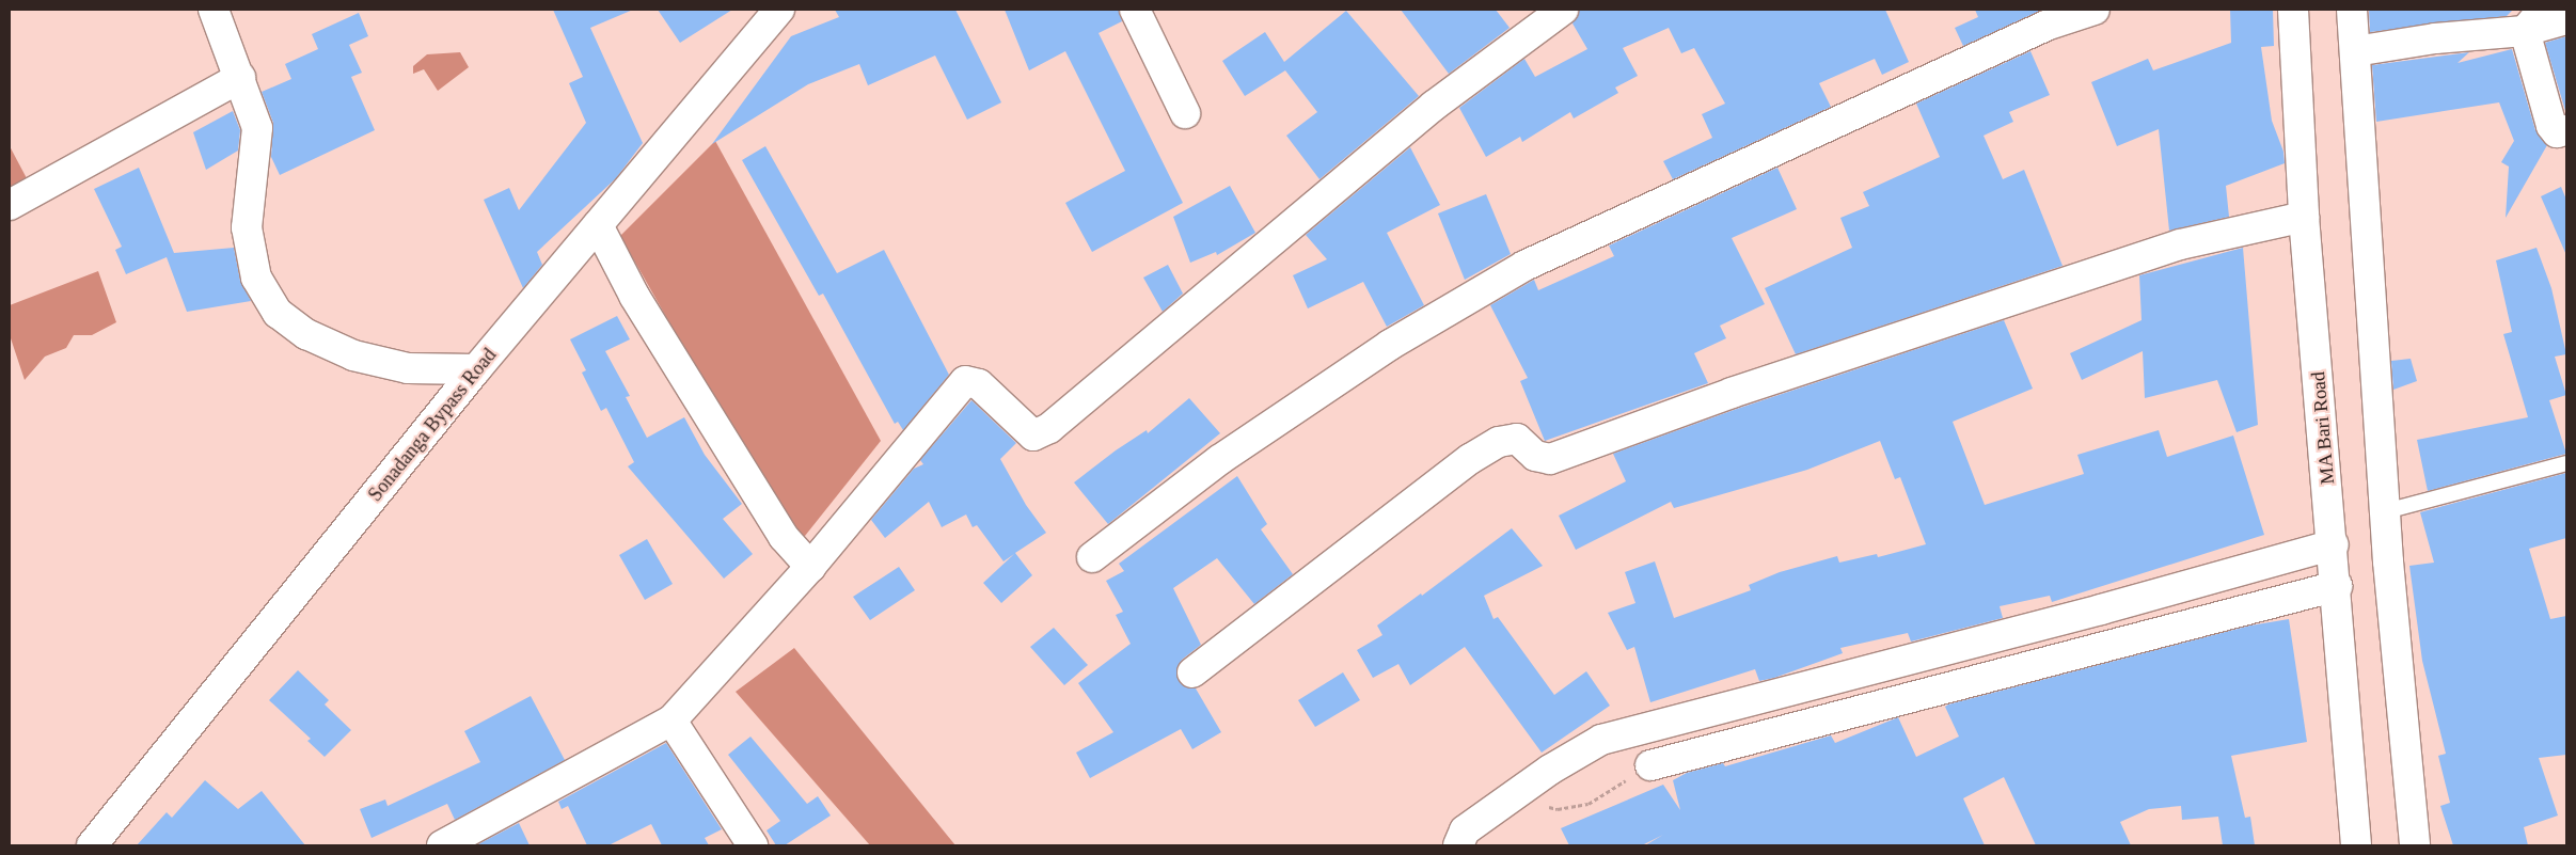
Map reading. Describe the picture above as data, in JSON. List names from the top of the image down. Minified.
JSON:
{"streets":{"street":["Sonadanga Bypass Road","MA Bari Road"]}}
